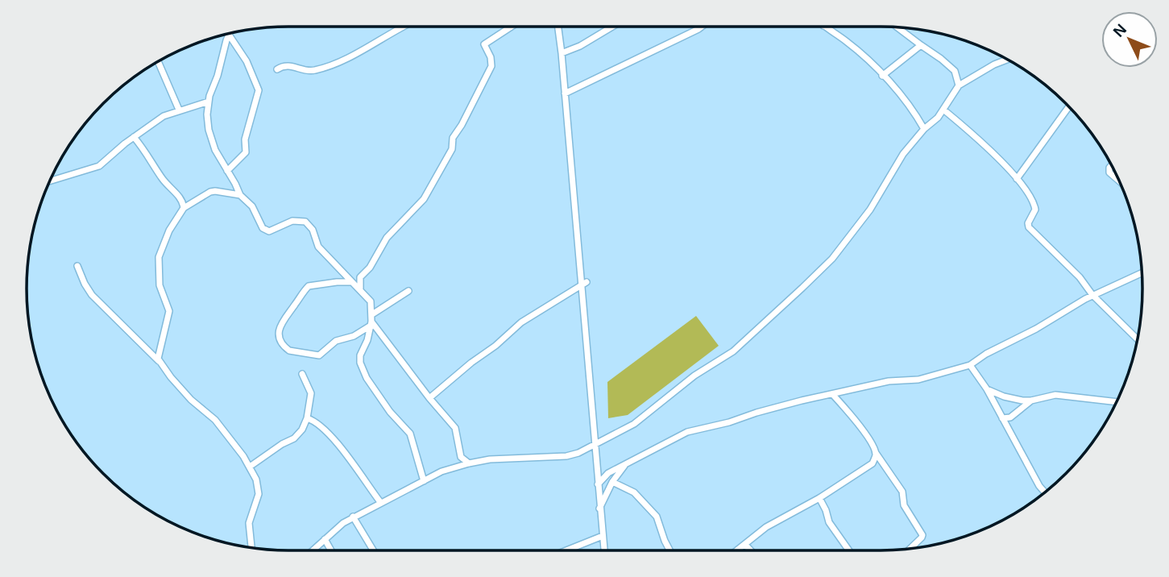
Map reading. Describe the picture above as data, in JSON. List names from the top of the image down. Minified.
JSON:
{"north":"top left"}
